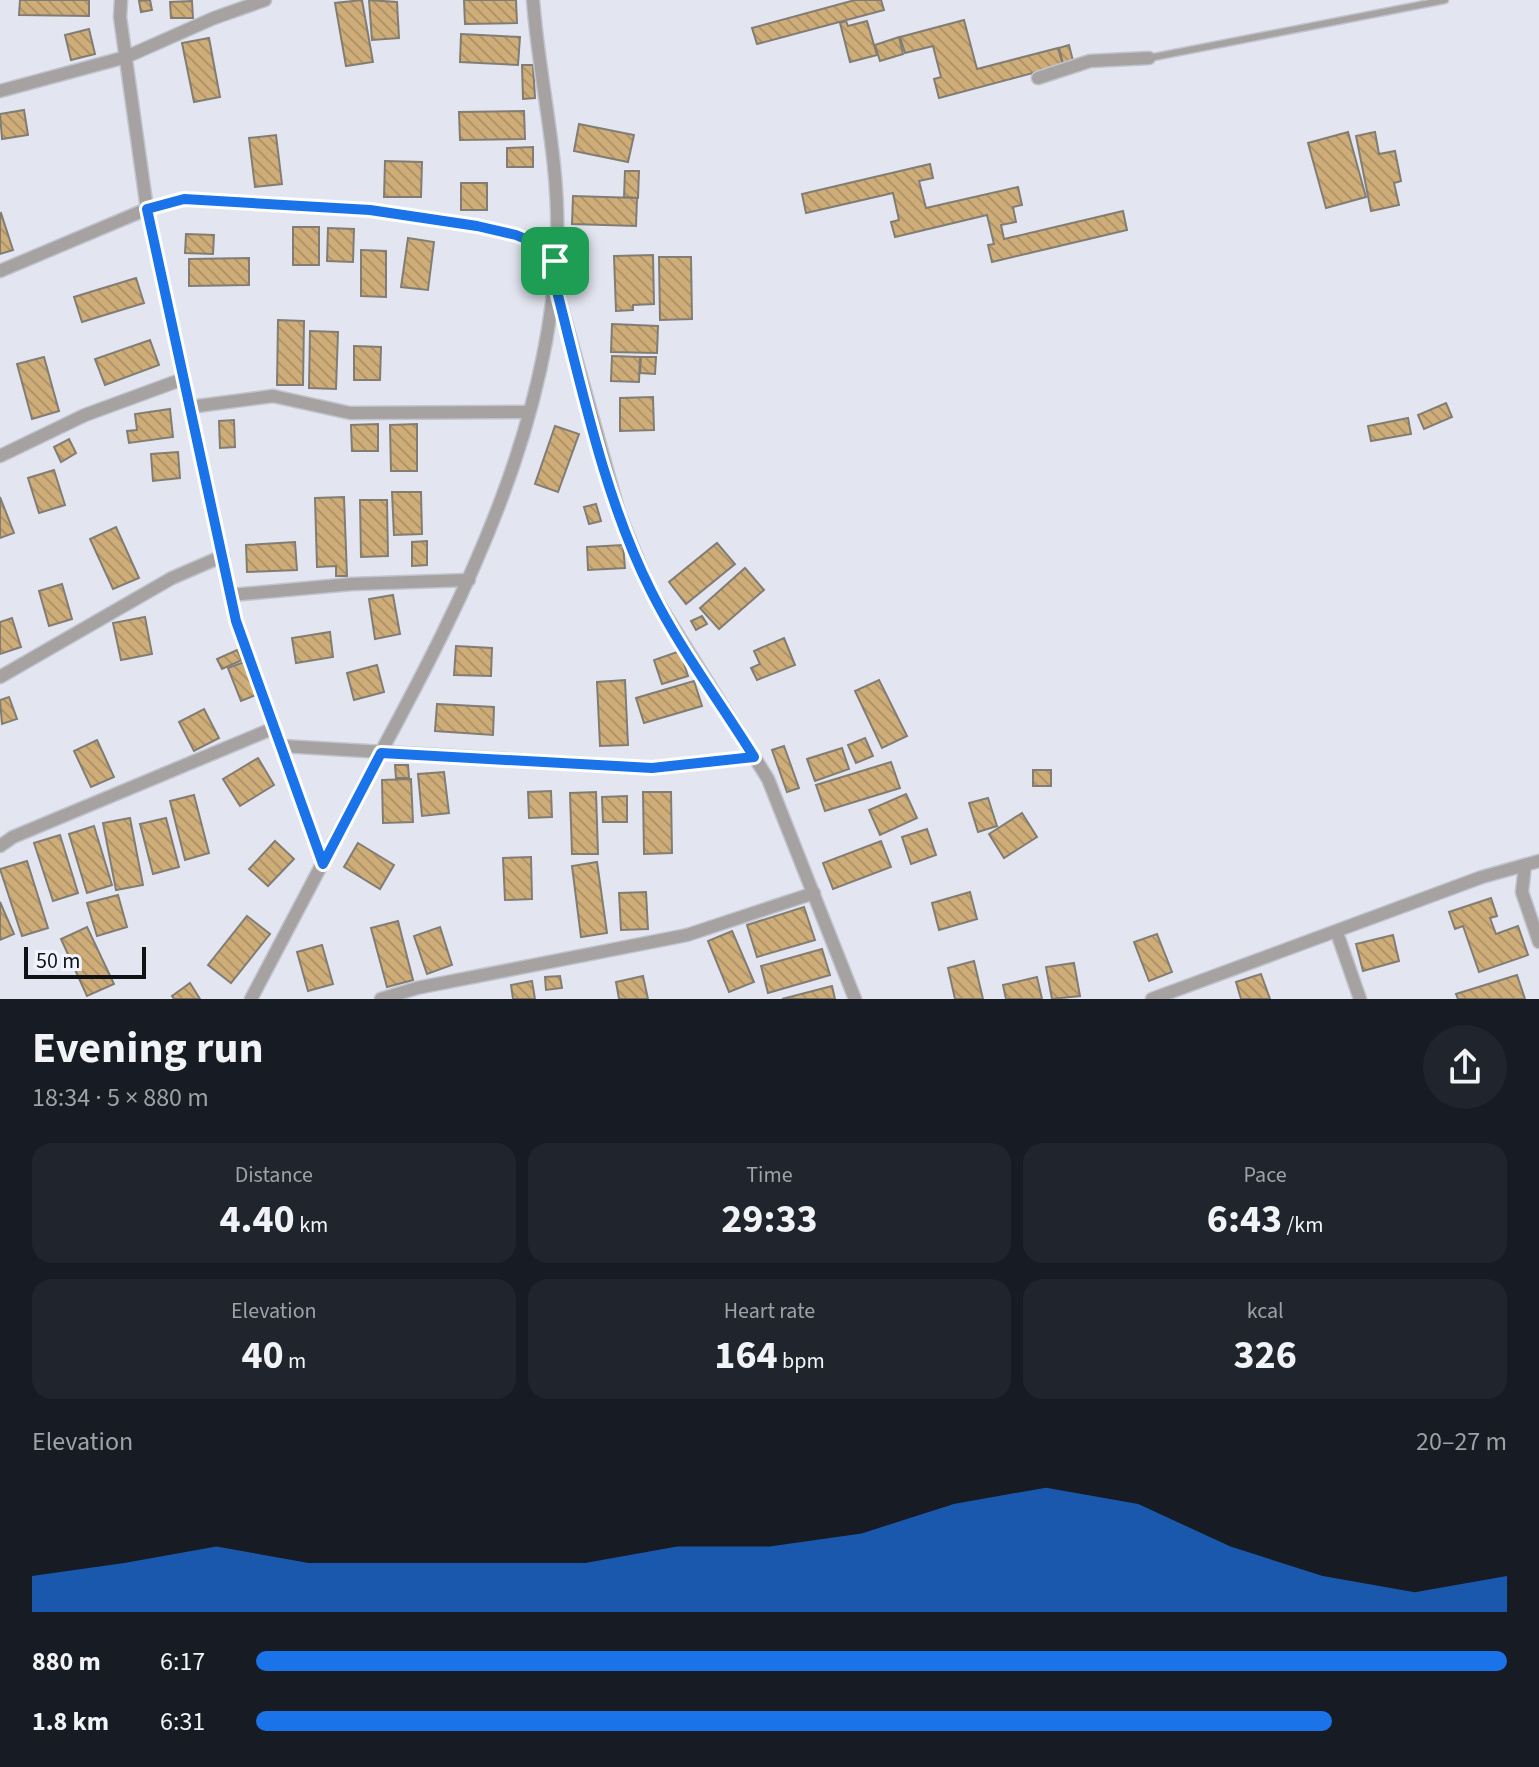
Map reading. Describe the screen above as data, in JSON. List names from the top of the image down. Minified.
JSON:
{"scale_bar":"50 m","page":{"scale":"50 m","heading":["Evening run","18:34 · 5 × 880 m"],"stats":[["Distance","4.40 km"],["Time","29:33"],["Pace","6:43 /km"],["Elevation","40 m"],["Heart rate","164 bpm"],["kcal","326"]],"chart":["Elevation","20–27 m"],"list":[{"name":"880 m","note":"6:17"},{"name":"1.8 km","note":"6:31"}]}}
